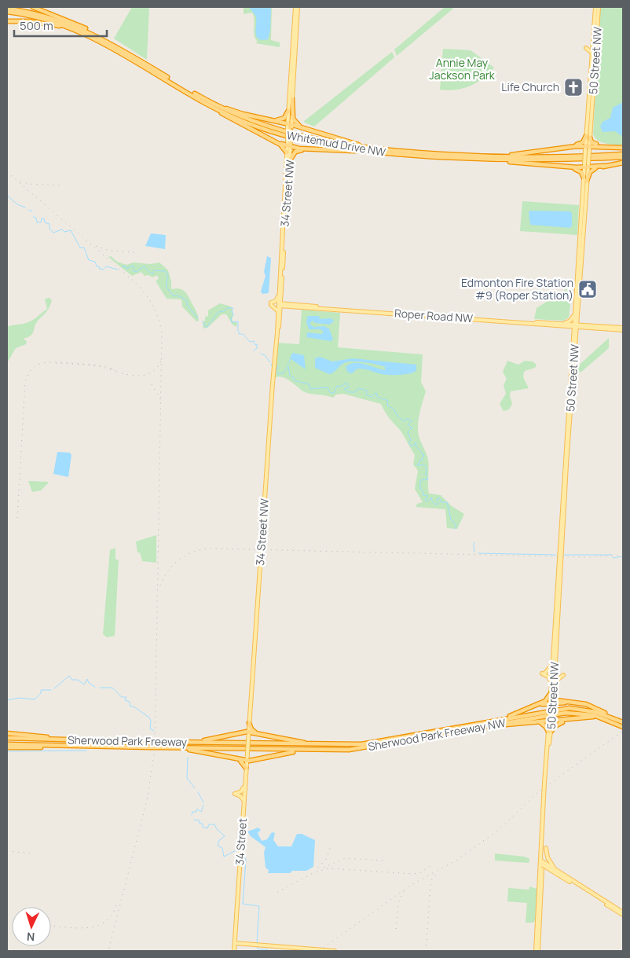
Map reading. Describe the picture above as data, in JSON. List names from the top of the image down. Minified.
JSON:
{"streets":{"highway":["Whitemud Drive NW","Sherwood Park Freeway NW","Sherwood Park Freeway"],"main road":["50 Street NW","34 Street NW","Roper Road NW","34 Street"]},"crossings":[["50 Street NW","Roper Road NW"],["34 Street NW","Roper Road NW"],["34 Street NW","34 Street"],["Sherwood Park Freeway NW","Sherwood Park Freeway"],["Sherwood Park Freeway NW","34 Street"],["Sherwood Park Freeway","34 Street"]],"parks":["Annie May Jackson Park"],"places":{"church":["Life Church"],"public building":["Edmonton Fire Station #9 (Roper Station)"]},"scale_bar":"500 m","north":"bottom"}
